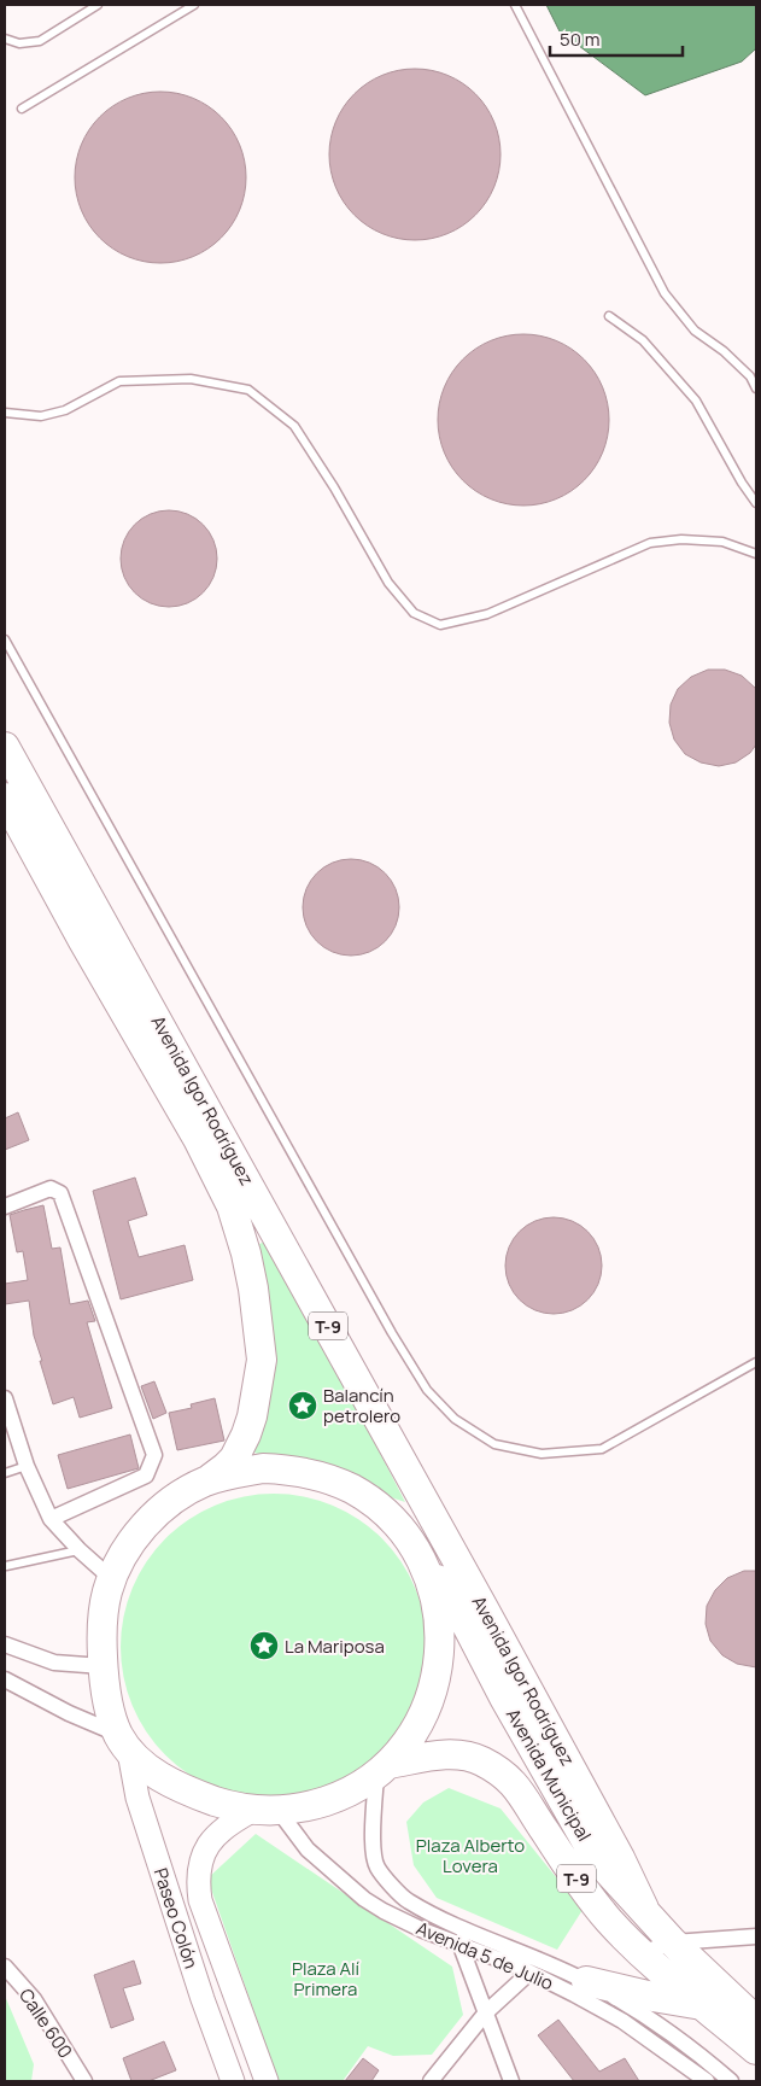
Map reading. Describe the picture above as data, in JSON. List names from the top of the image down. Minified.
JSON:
{"streets":{"highway":["Avenida Igor Rodríguez","T-9","Avenida Municipal"],"street":["Paseo Colón","Avenida 5 de Julio","Calle 600"]},"crossings":[["Avenida Igor Rodríguez","T-9"],["Avenida Igor Rodríguez","Avenida Municipal"],["T-9","Avenida Municipal"],["T-9","Paseo Colón"],["T-9","Avenida 5 de Julio"],["Avenida Municipal","Avenida 5 de Julio"],["Paseo Colón","Avenida 5 de Julio"]],"parks":["Plaza Alberto Lovera","Plaza Alí Primera"],"places":{"place":["Balancín petrolero","La Mariposa"]},"scale_bar":"50 m"}
